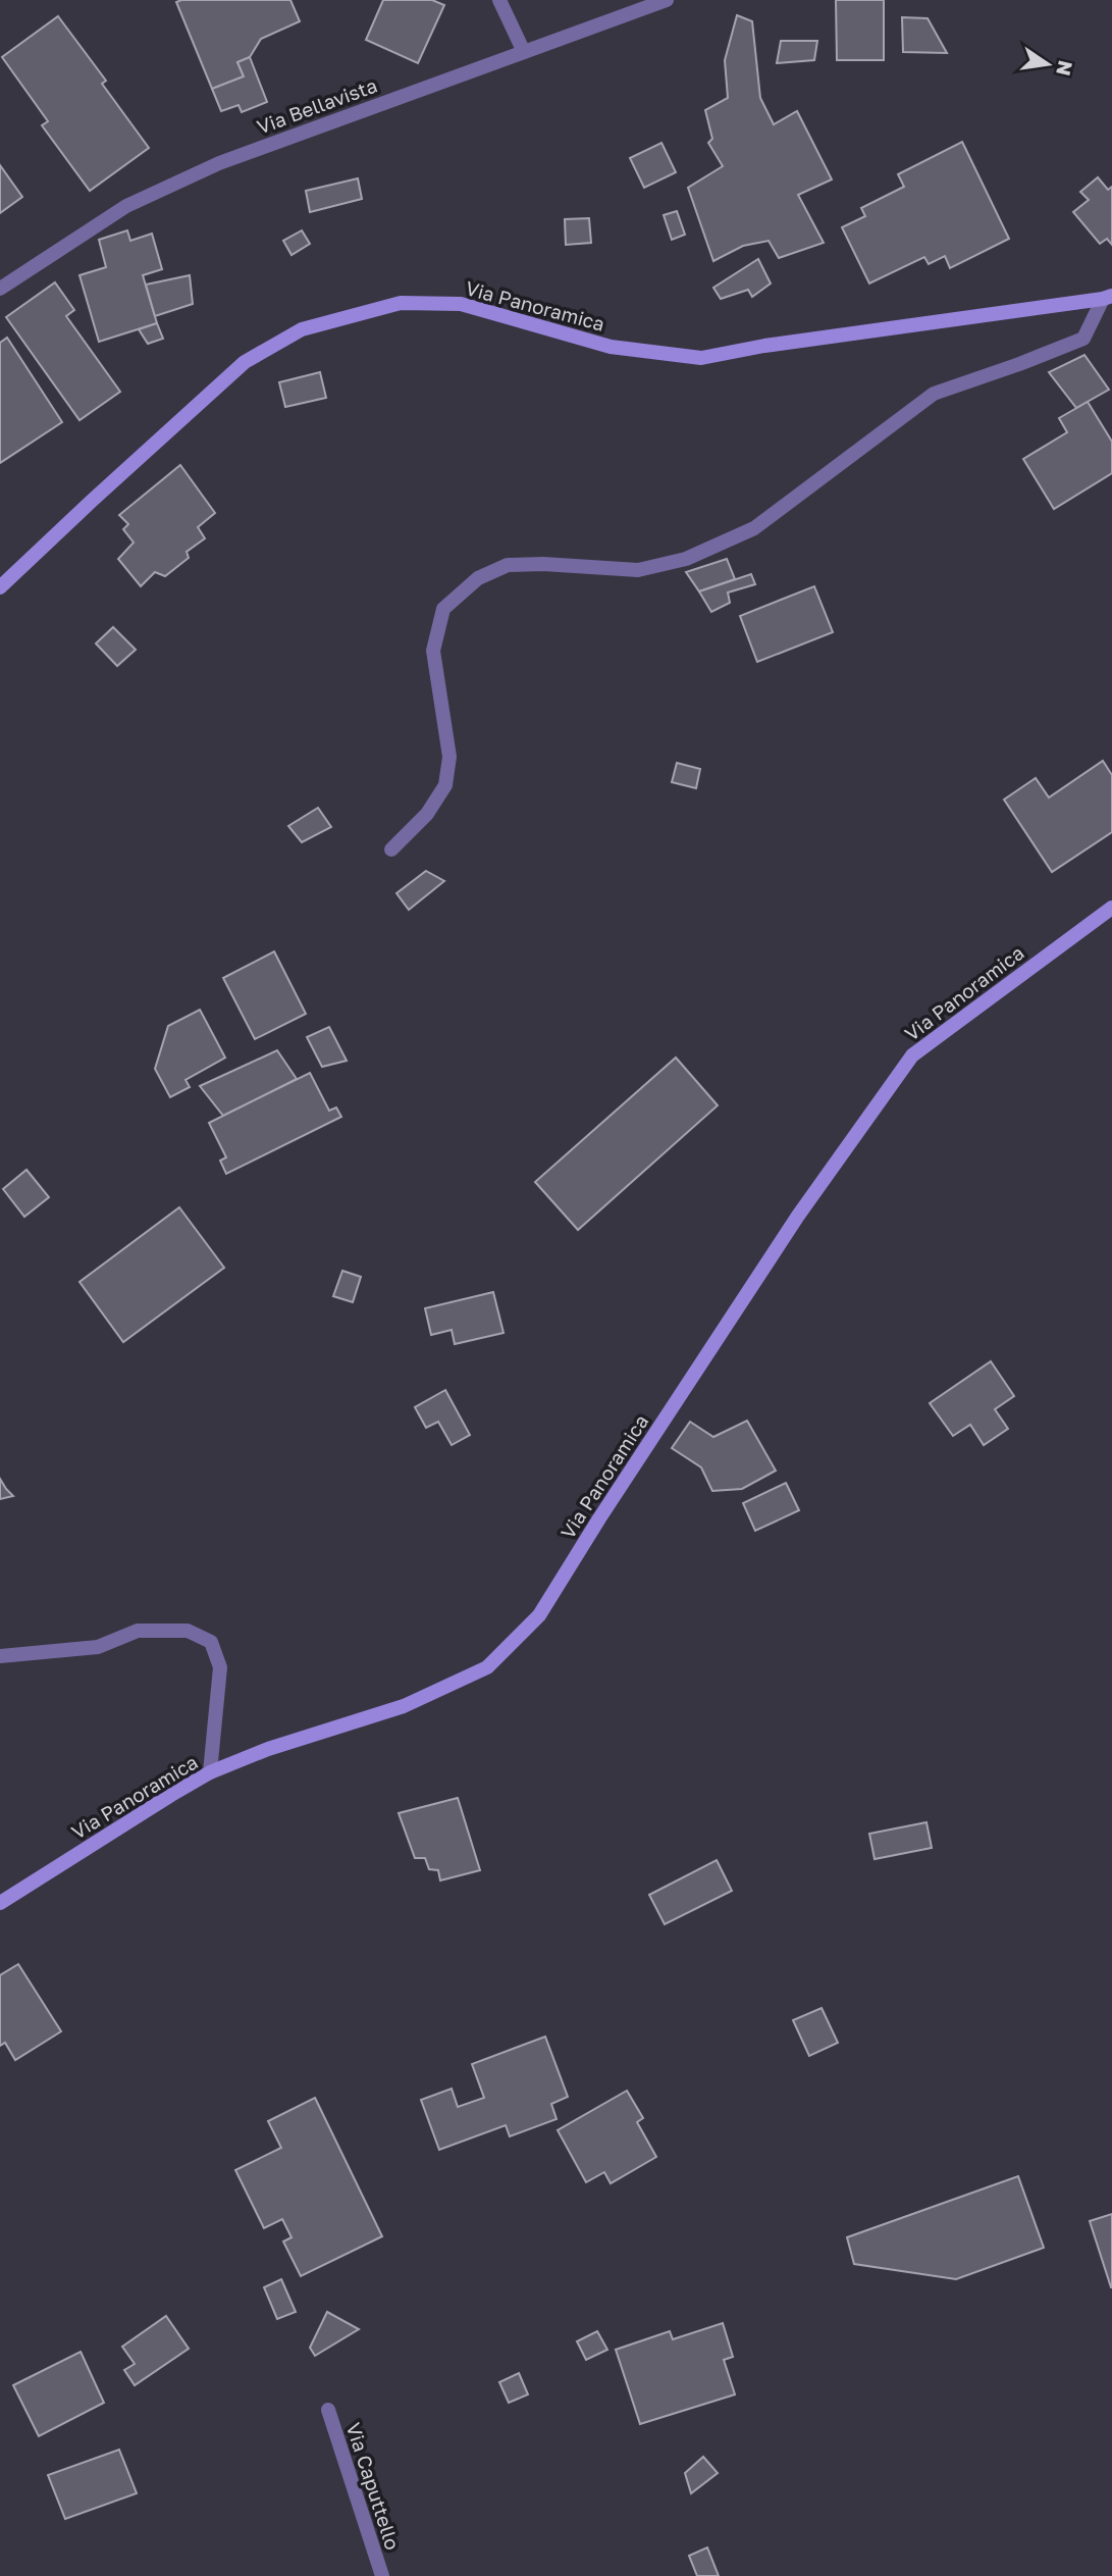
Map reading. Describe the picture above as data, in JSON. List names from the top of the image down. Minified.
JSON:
{"streets":{"street":["Via Bellavista","Via Panoramica","Via Caputtello"]},"north":"right"}
